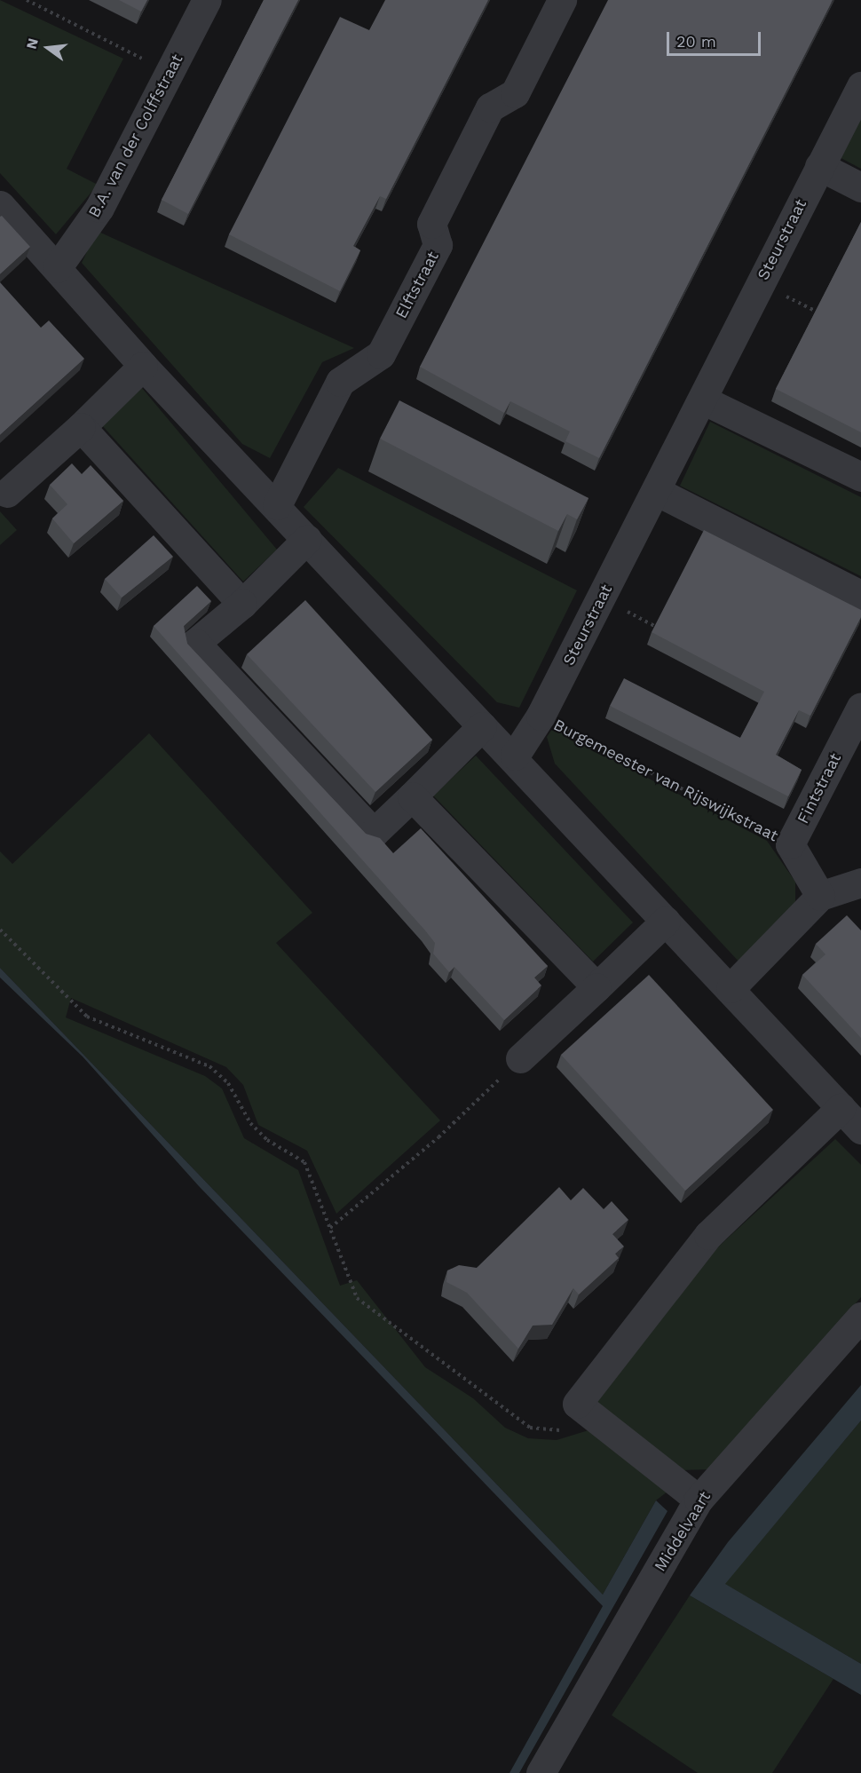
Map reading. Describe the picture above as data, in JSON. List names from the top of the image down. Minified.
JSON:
{"streets":{"street":["B.A. van der Colffstraat","Steurstraat","Elftstraat","Fintstraat","Middelvaart"],"path":["Burgemeester van Rijswijkstraat"]},"crossings":[["Steurstraat","Burgemeester van Rijswijkstraat"],["Burgemeester van Rijswijkstraat","Fintstraat"]],"scale_bar":"20 m","north":"left"}
